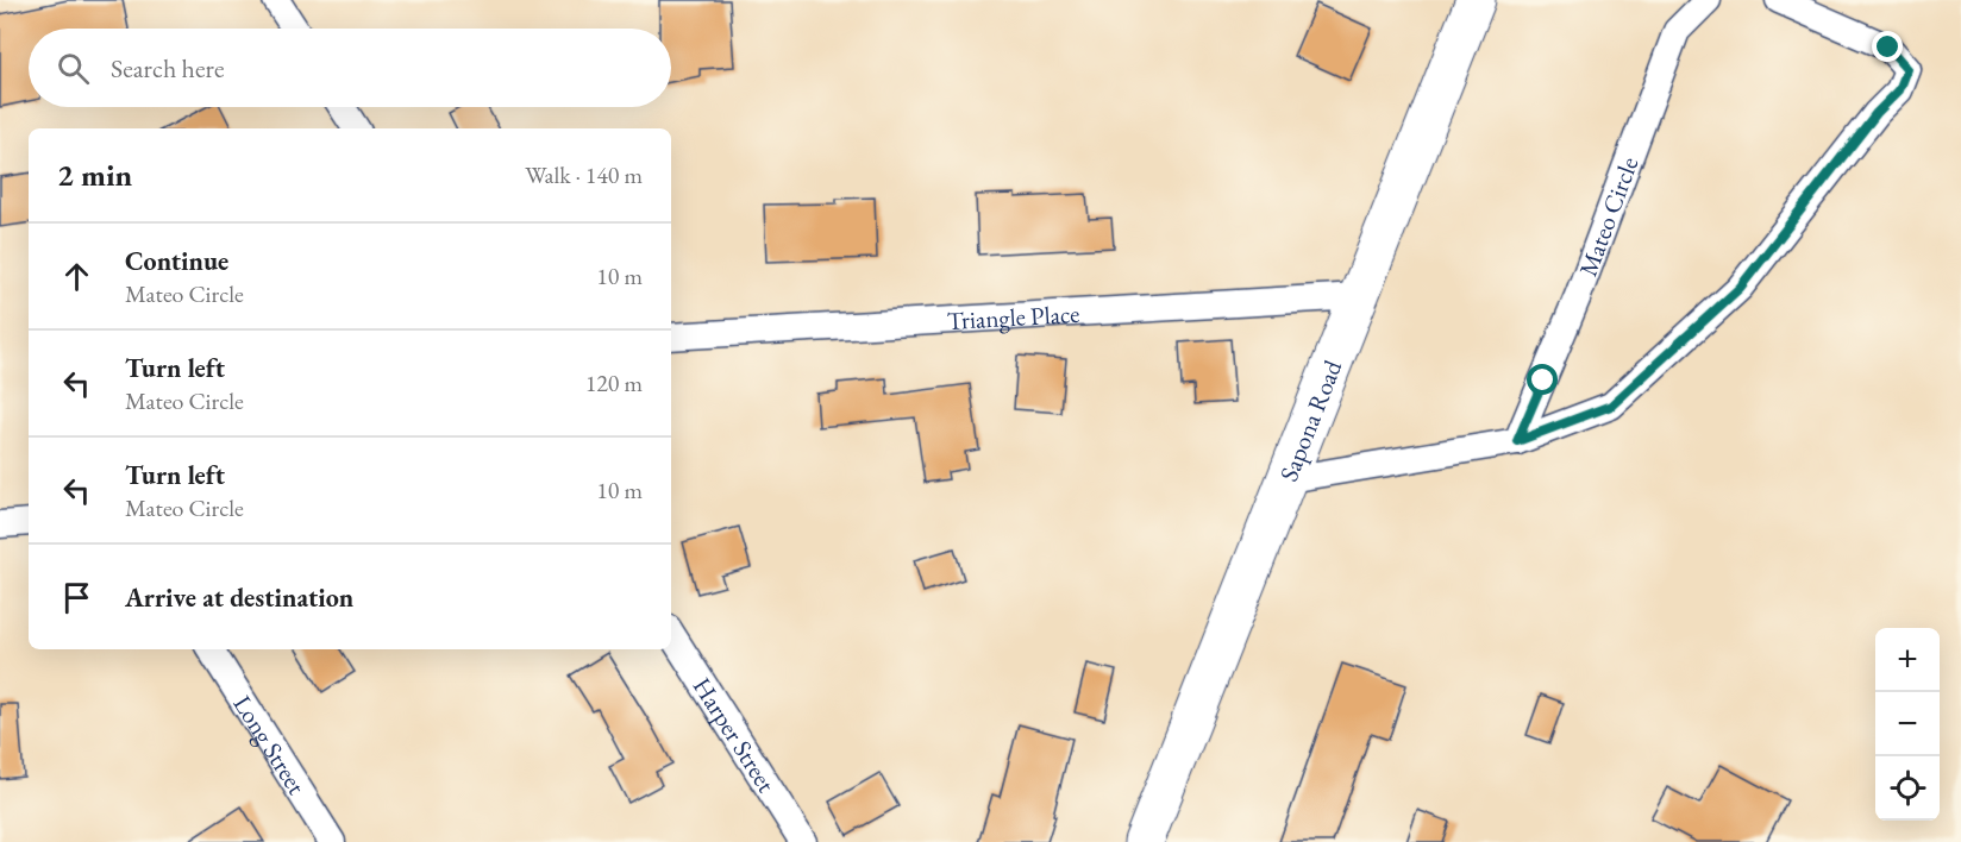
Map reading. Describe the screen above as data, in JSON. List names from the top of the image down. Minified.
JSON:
{"streets":{"street":["Mateo Circle","Triangle Place","Sapona Road","Harper Street","Long Street"]},"crossings":[["Triangle Place","Sapona Road"]],"page":{"search":"Search here","heading":["2 min","Walk · 140 m"],"list":[["Continue","Mateo Circle","10 m"],["Turn left","Mateo Circle","120 m"],["Turn left","Mateo Circle","10 m"],"Arrive at destination"],"map_buttons":["+","−"]}}
